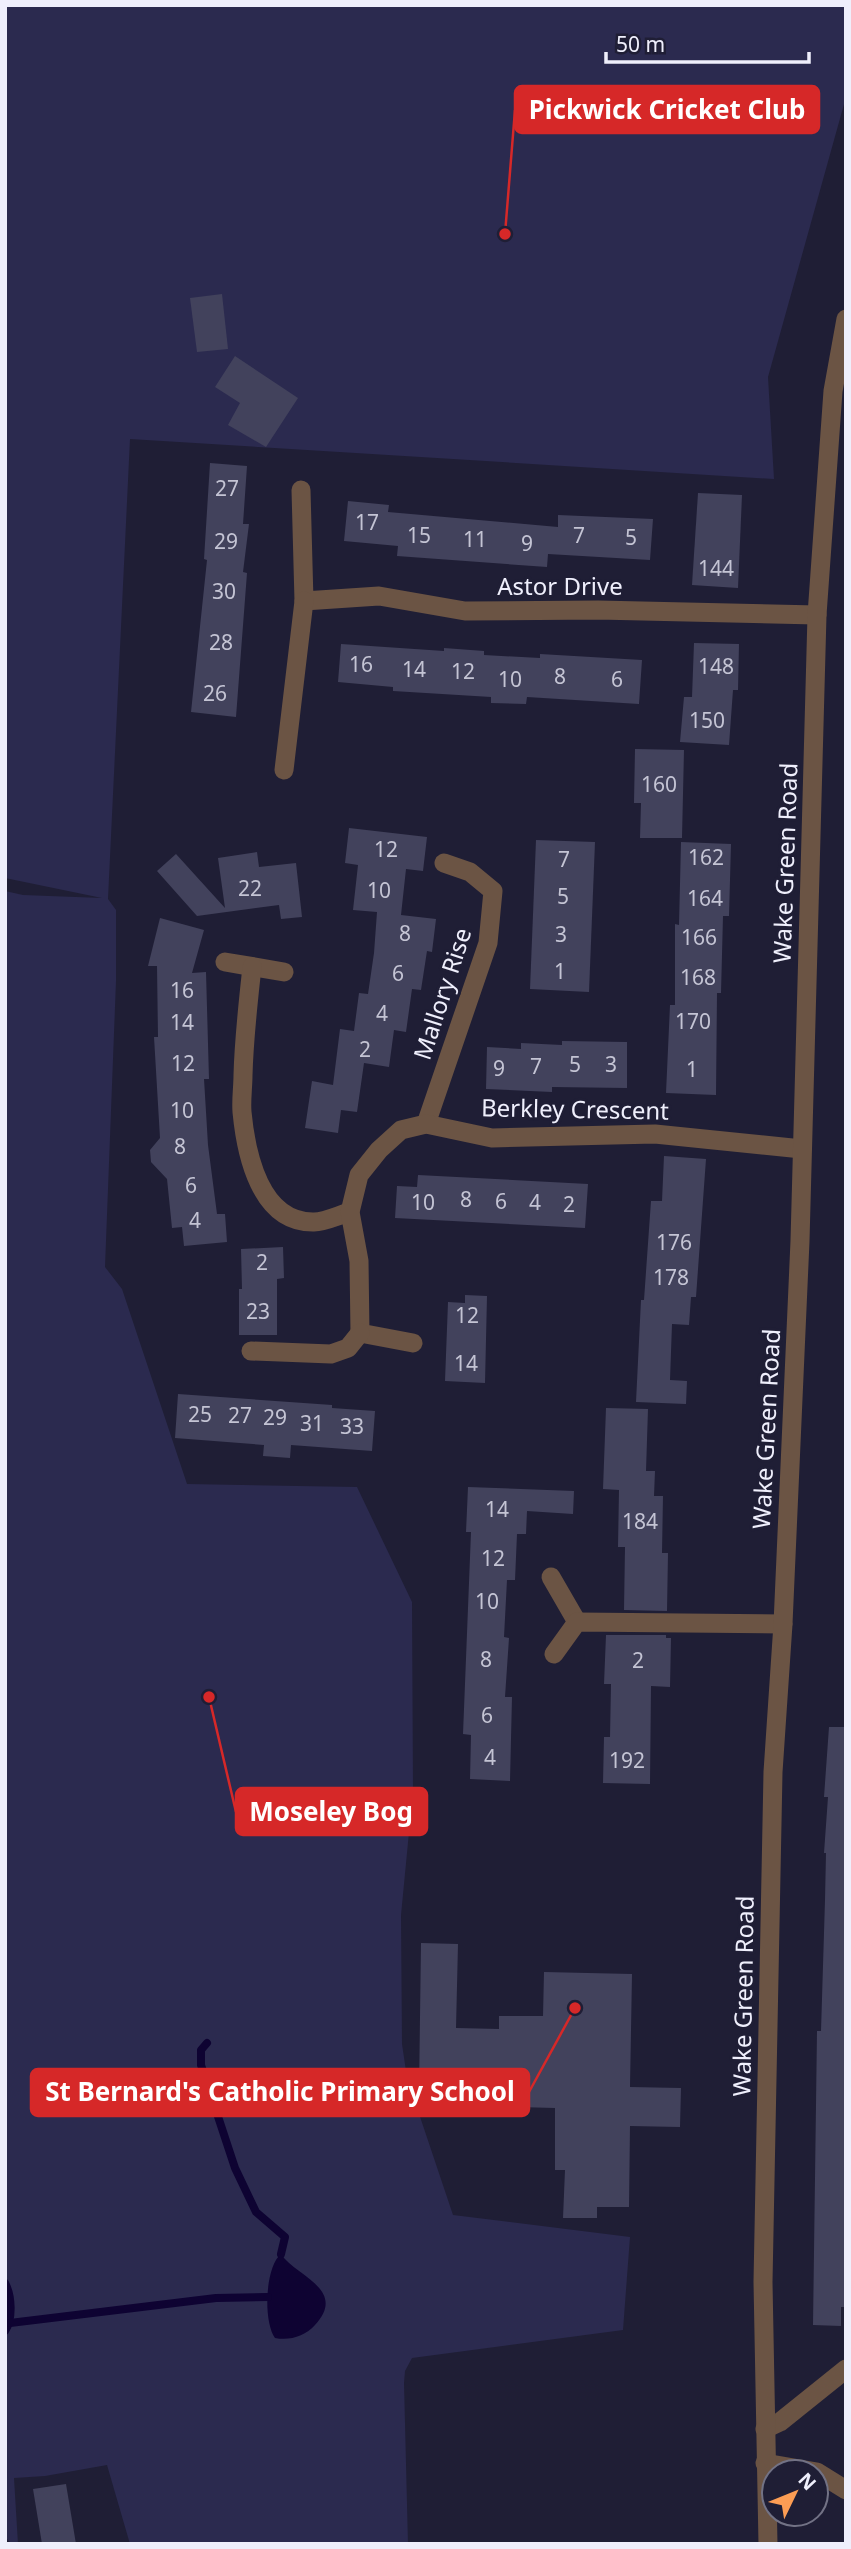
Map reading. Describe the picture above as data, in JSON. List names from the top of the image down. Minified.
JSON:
{"streets":{"street":["Astor Drive","Wake Green Road","Mallory Rise","Berkley Crescent"]},"crossings":[["Astor Drive","Wake Green Road"],["Wake Green Road","Berkley Crescent"],["Mallory Rise","Berkley Crescent"]],"places":["Pickwick Cricket Club","Moseley Bog","St Bernard's Catholic Primary School"],"house_numbers":["27","17","15","7","5","11","29","9","144","30","28","16","148","14","12","8","10","6","26","150","160","12","162","7","22","10","5","164","8","3","166","1","6","168","16","4","170","14","2","12","5","3","7","9","1","10","8","6","8","6","10","4","2","4","176","2","178","23","12","14","25","27","29","31","33","14","184","12","10","8","2","6","4","192"],"scale_bar":"50 m","north":"top right"}
